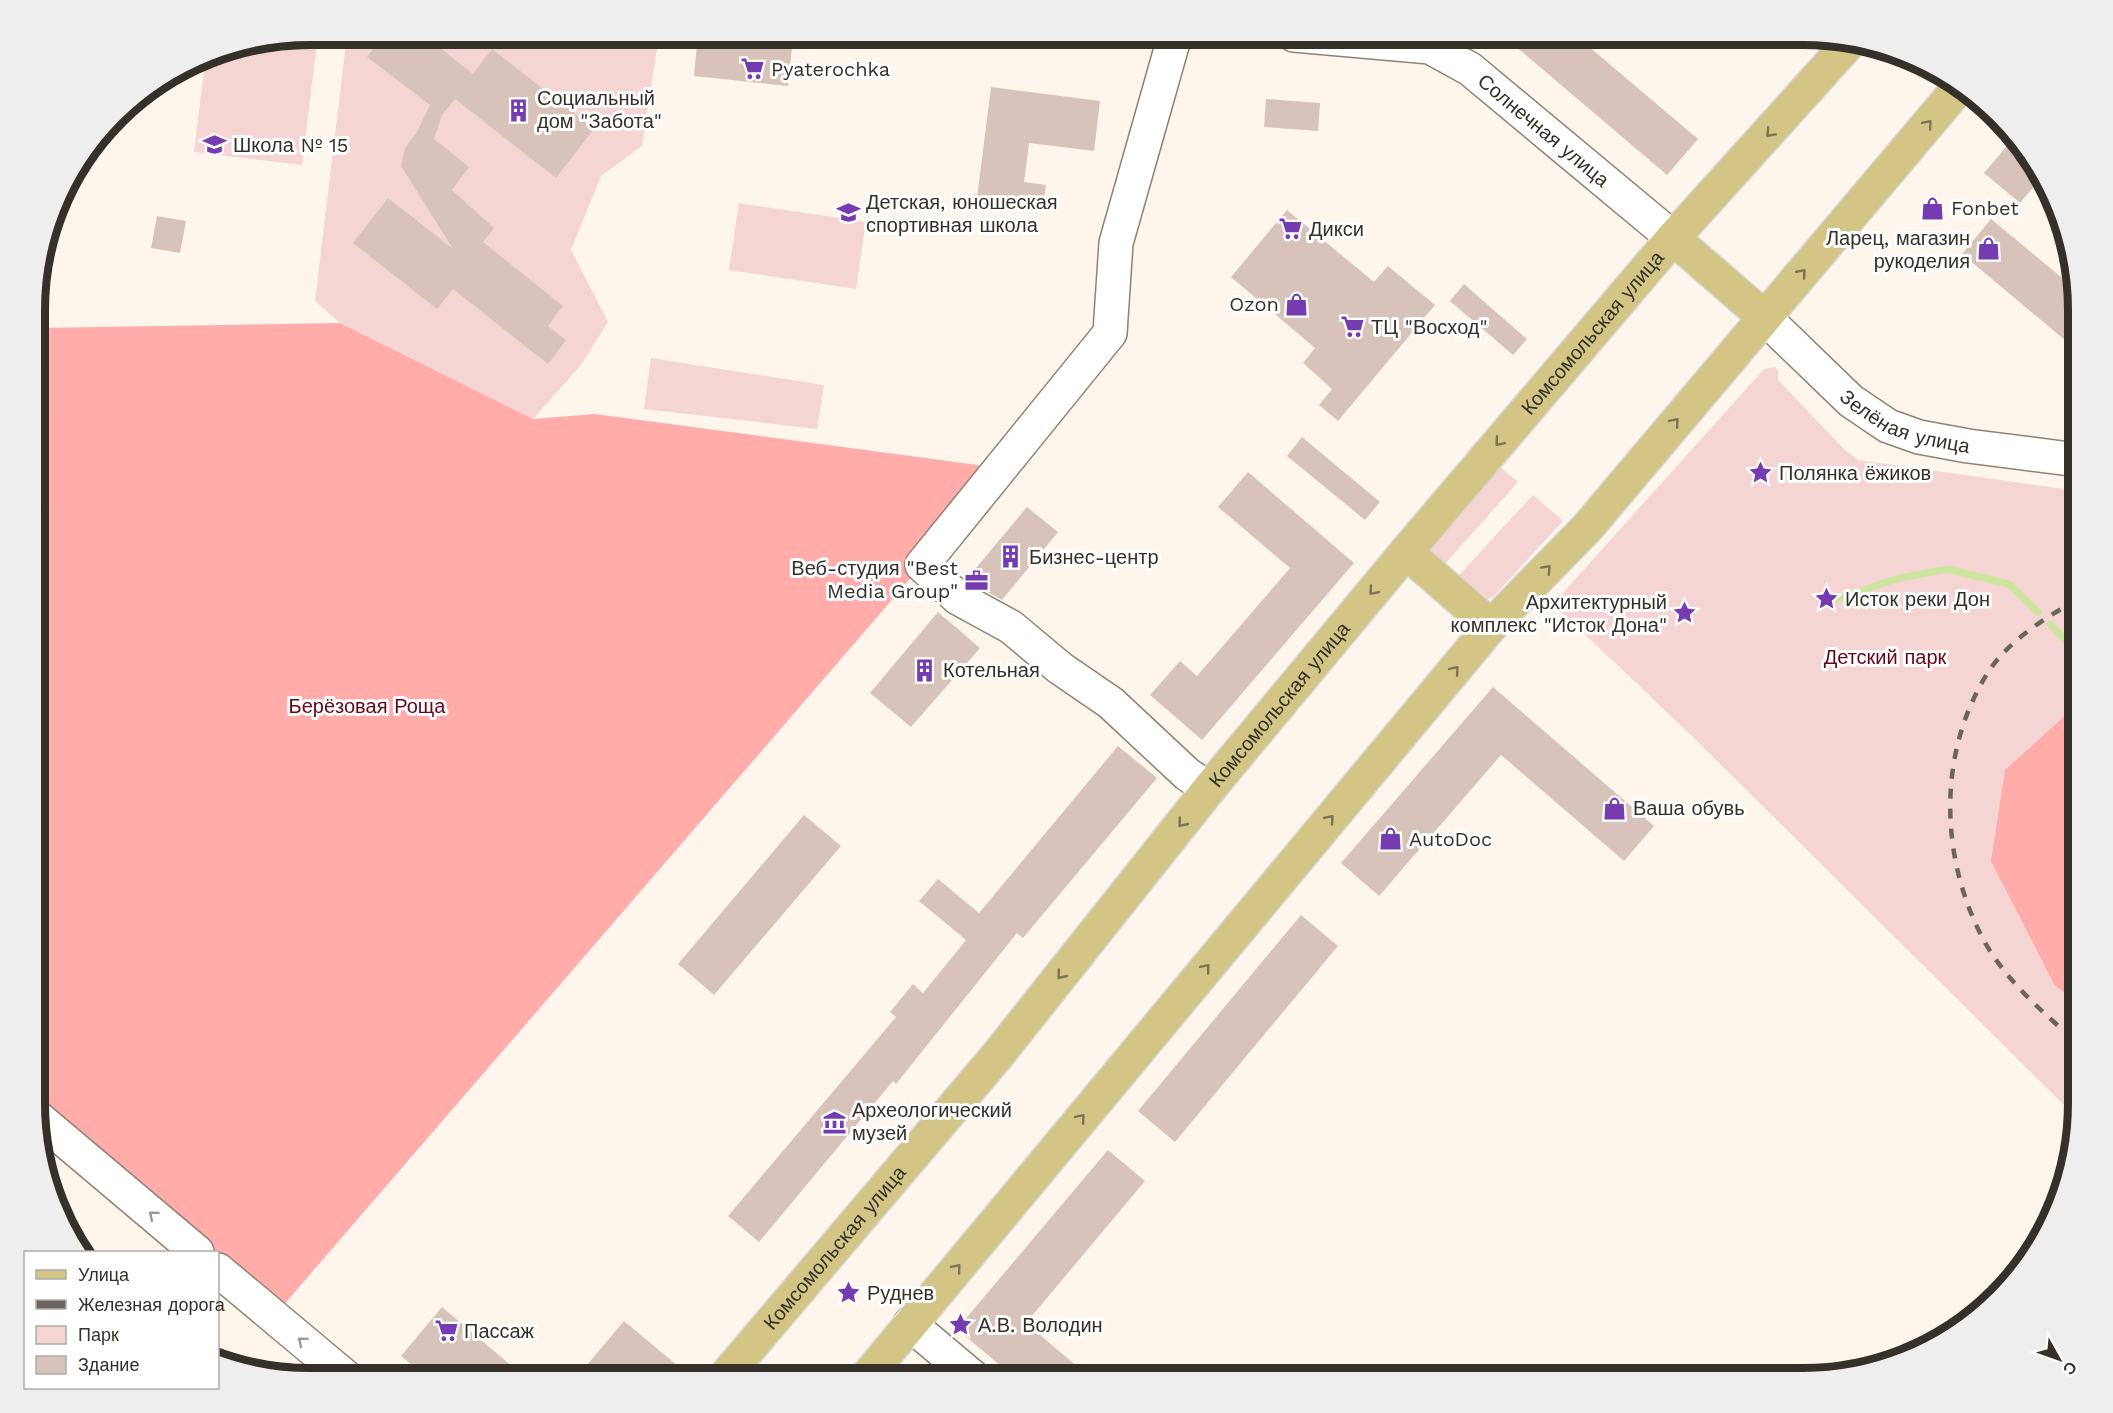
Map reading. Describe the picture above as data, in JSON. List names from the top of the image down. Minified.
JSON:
{"streets":{"main road":["Комсомольская улица"],"street":["Солнечная улица","Зелёная улица"]},"crossings":[["Солнечная улица","Комсомольская улица"]],"parks":["Детский парк","Берёзовая Роща"],"places":{"supermarket":["Pyaterochka","Дикси","ТЦ \"Восход\"","Пассаж"],"building":["Социальный дом \"Забота\"","Бизнес-центр","Котельная"],"school or university":["Школа № 15","Детская, юношеская спортивная школа"],"shop":["Fonbet","Ларец, магазин рукоделия","Ozon","Ваша обувь","AutoDoc"],"place":["Полянка ёжиков","Исток реки Дон","Архитектурный комплекс \"Исток Дона\"","Руднев","А.В. Володин"],"office":["Веб-студия \"Best Media Group\""],"museum":["Археологический музей"]},"legend":["Улица","Железная дорога","Парк","Здание"],"north":"bottom right"}
